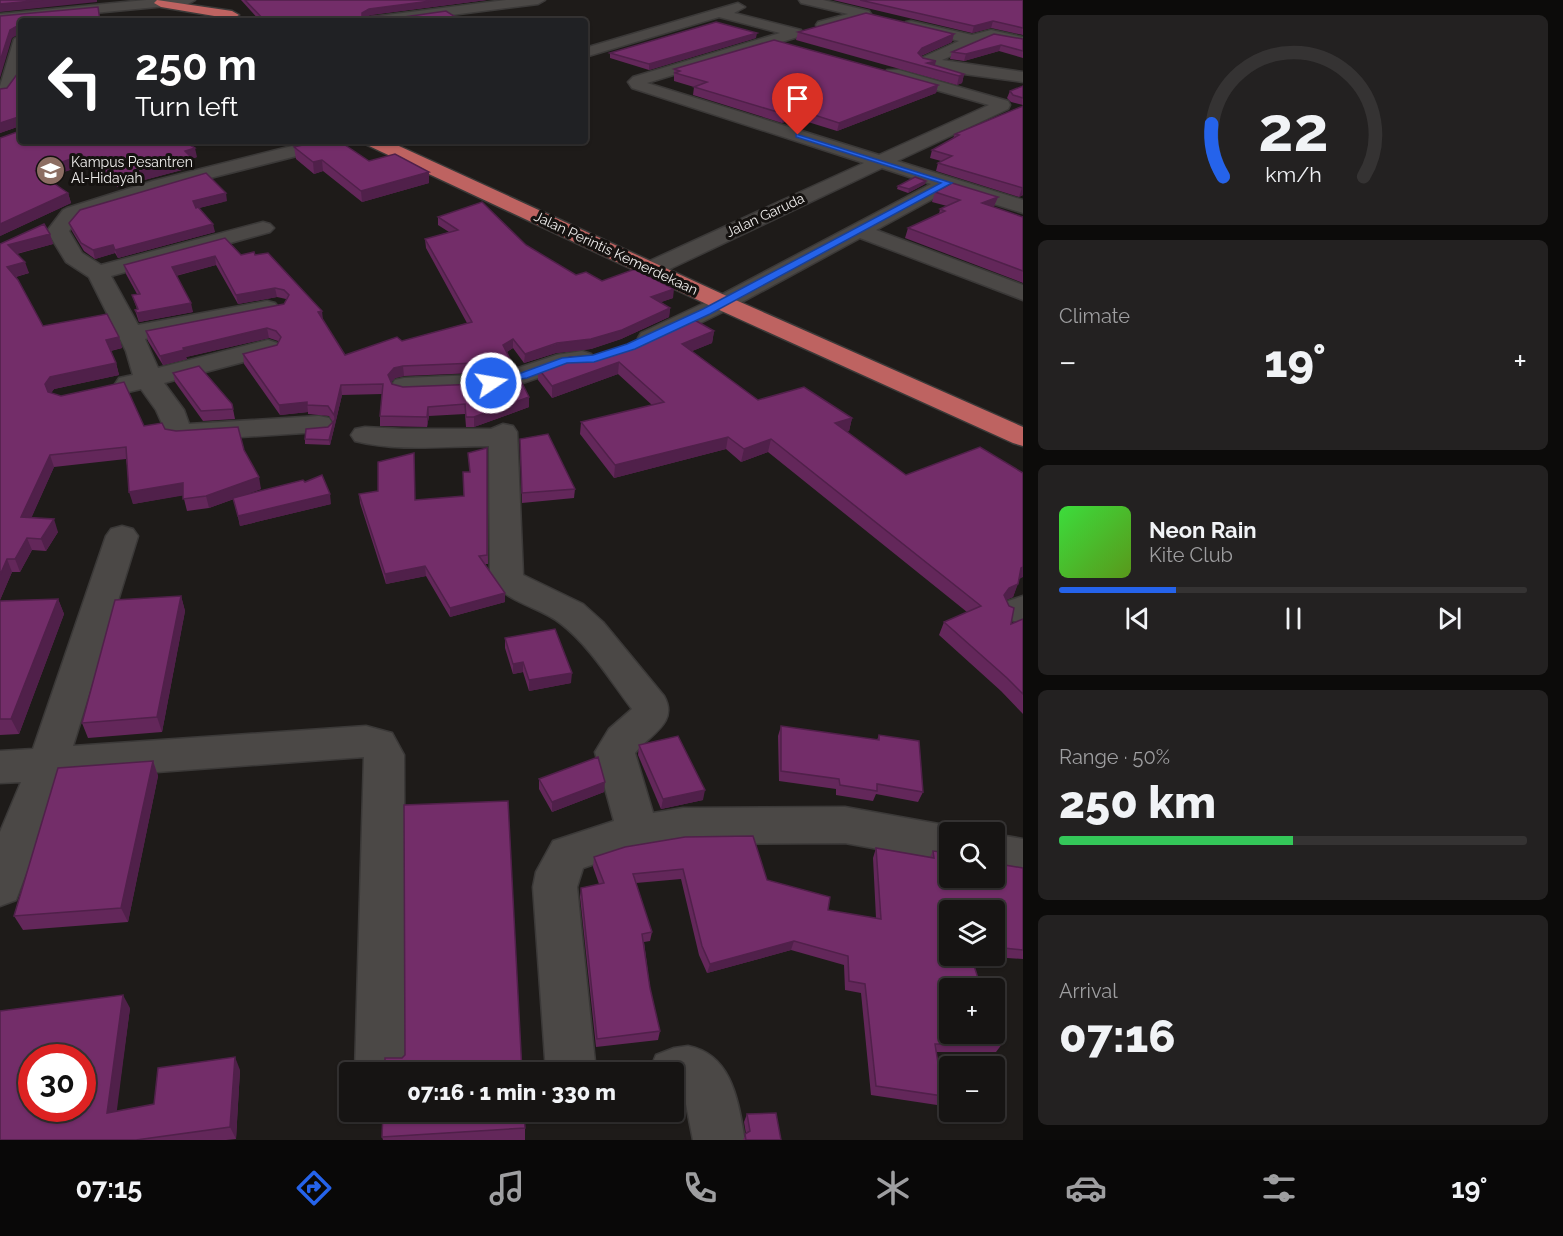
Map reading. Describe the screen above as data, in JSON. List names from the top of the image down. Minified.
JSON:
{"streets":{"highway":["Jalan Perintis Kemerdekaan"],"street":["Jalan Garuda"]},"crossings":[["Jalan Garuda","Jalan Perintis Kemerdekaan"]],"places":{"school or university":["Kampus Pesantren Al-Hidayah"]},"page":{"turn":["250 m","Turn left"],"tile":["Climate",["Range · 50%","250 km"],["Arrival","07:16"]],"heat":["−","19°","+"],"song":["Neon Rain","Kite Club"],"map_buttons":["+","−"],"limit":"30","trip":"07:16 · 1 min · 330 m","tabs":["07:15","19°"],"gauge":["22","km/h"]}}
